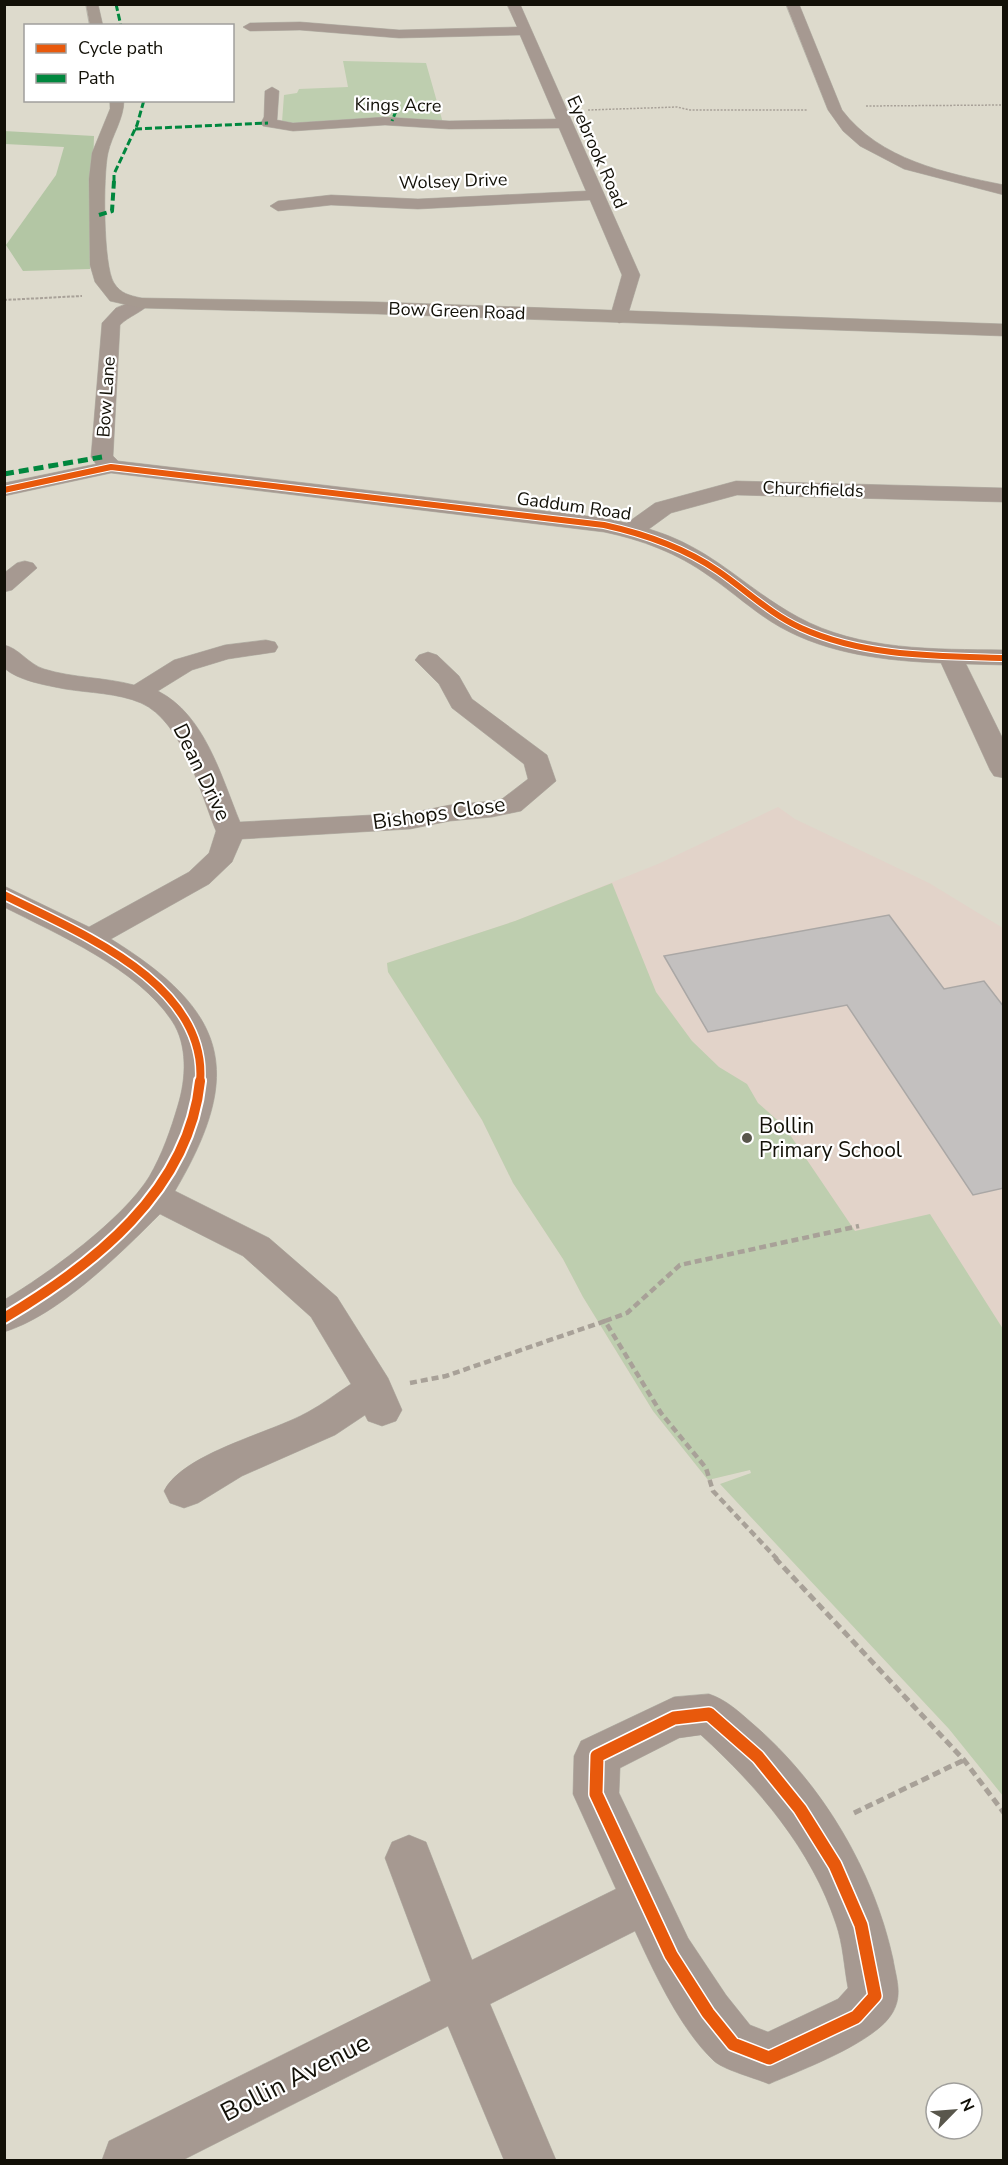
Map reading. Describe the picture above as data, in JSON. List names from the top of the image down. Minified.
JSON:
{"streets":{"main road":["Bow Green Road"],"street":["Kings Acre","Eyebrook Road","Wolsey Drive","Bow Lane","Churchfields","Gaddum Road","Dean Drive","Bishops Close","Bollin Avenue"]},"crossings":[["Kings Acre","Eyebrook Road"],["Eyebrook Road","Wolsey Drive"],["Eyebrook Road","Bow Green Road"],["Bow Green Road","Bow Lane"],["Bow Lane","Gaddum Road"],["Churchfields","Gaddum Road"],["Dean Drive","Bishops Close"]],"places":["Bollin Primary School"],"legend":["Cycle path","Path"],"north":"top right"}
